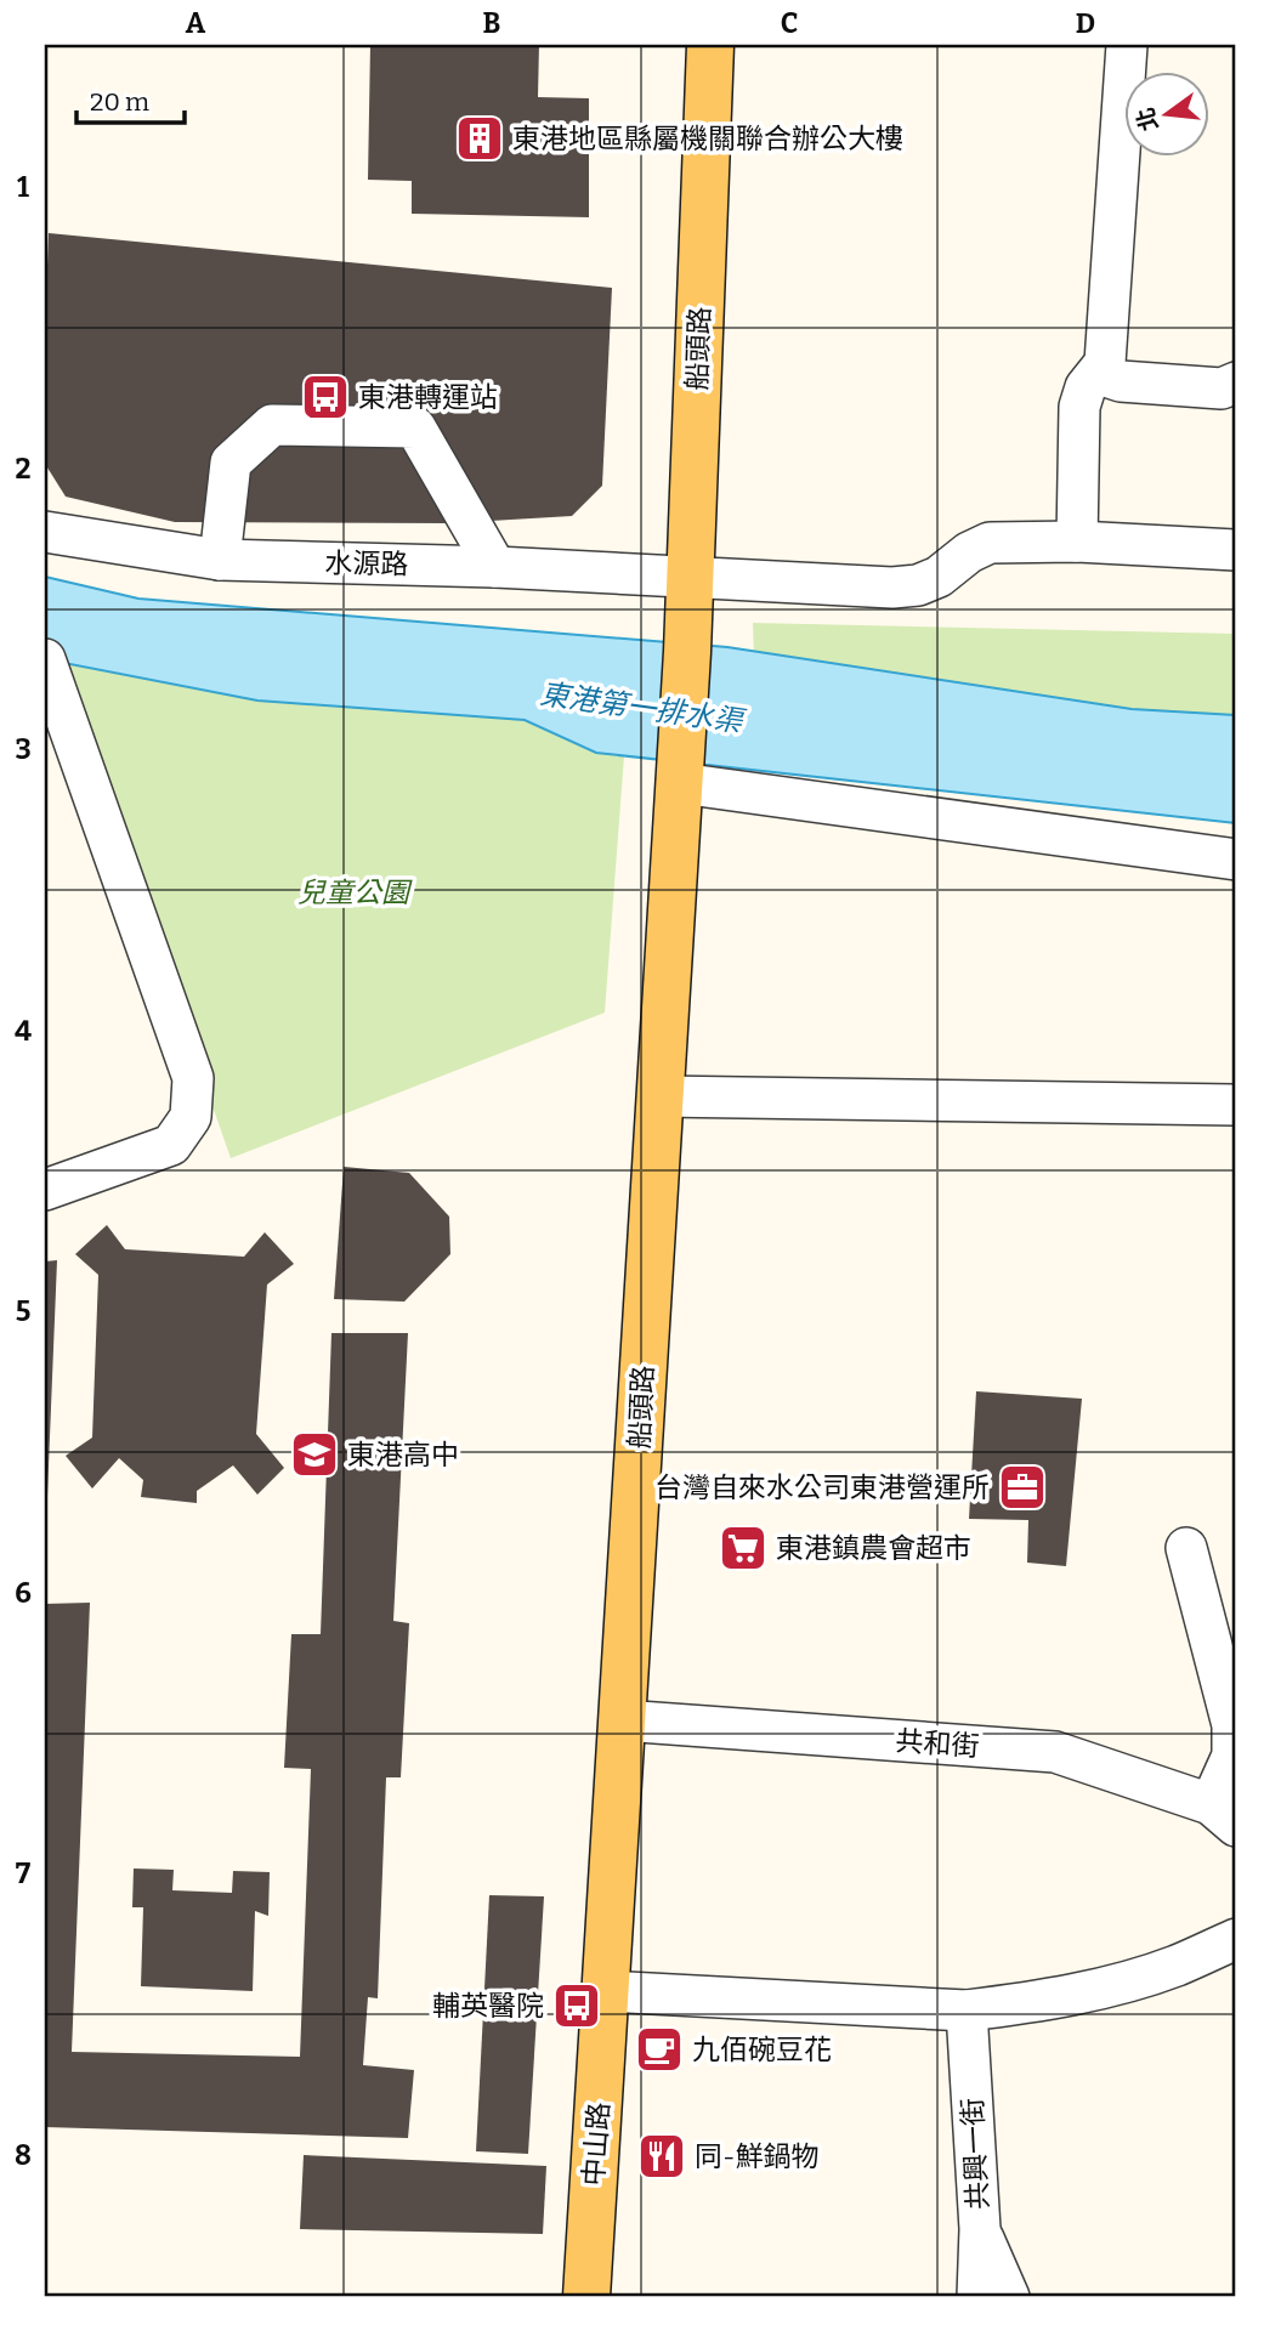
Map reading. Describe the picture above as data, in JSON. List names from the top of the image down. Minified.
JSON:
{"streets":{"main road":["船頭路","中山路"],"street":["水源路","共和街","共興一街"]},"crossings":[["船頭路","水源路"],["船頭路","共和街"],["船頭路","中山路"]],"water":["東港第一排水渠"],"parks":["兒童公園"],"places":{"building":["東港地區縣屬機關聯合辦公大樓"],"bus stop":["東港轉運站","輔英醫院"],"school or university":["東港高中"],"office":["台灣自來水公司東港營運所"],"supermarket":["東港鎮農會超市"],"cafe":["九佰碗豆花"],"restaurant":["同-鮮鍋物"]},"scale_bar":"20 m","north":"left","grid":{"columns":["A","B","C","D"],"rows":["1","2","3","4","5","6","7","8"]}}
